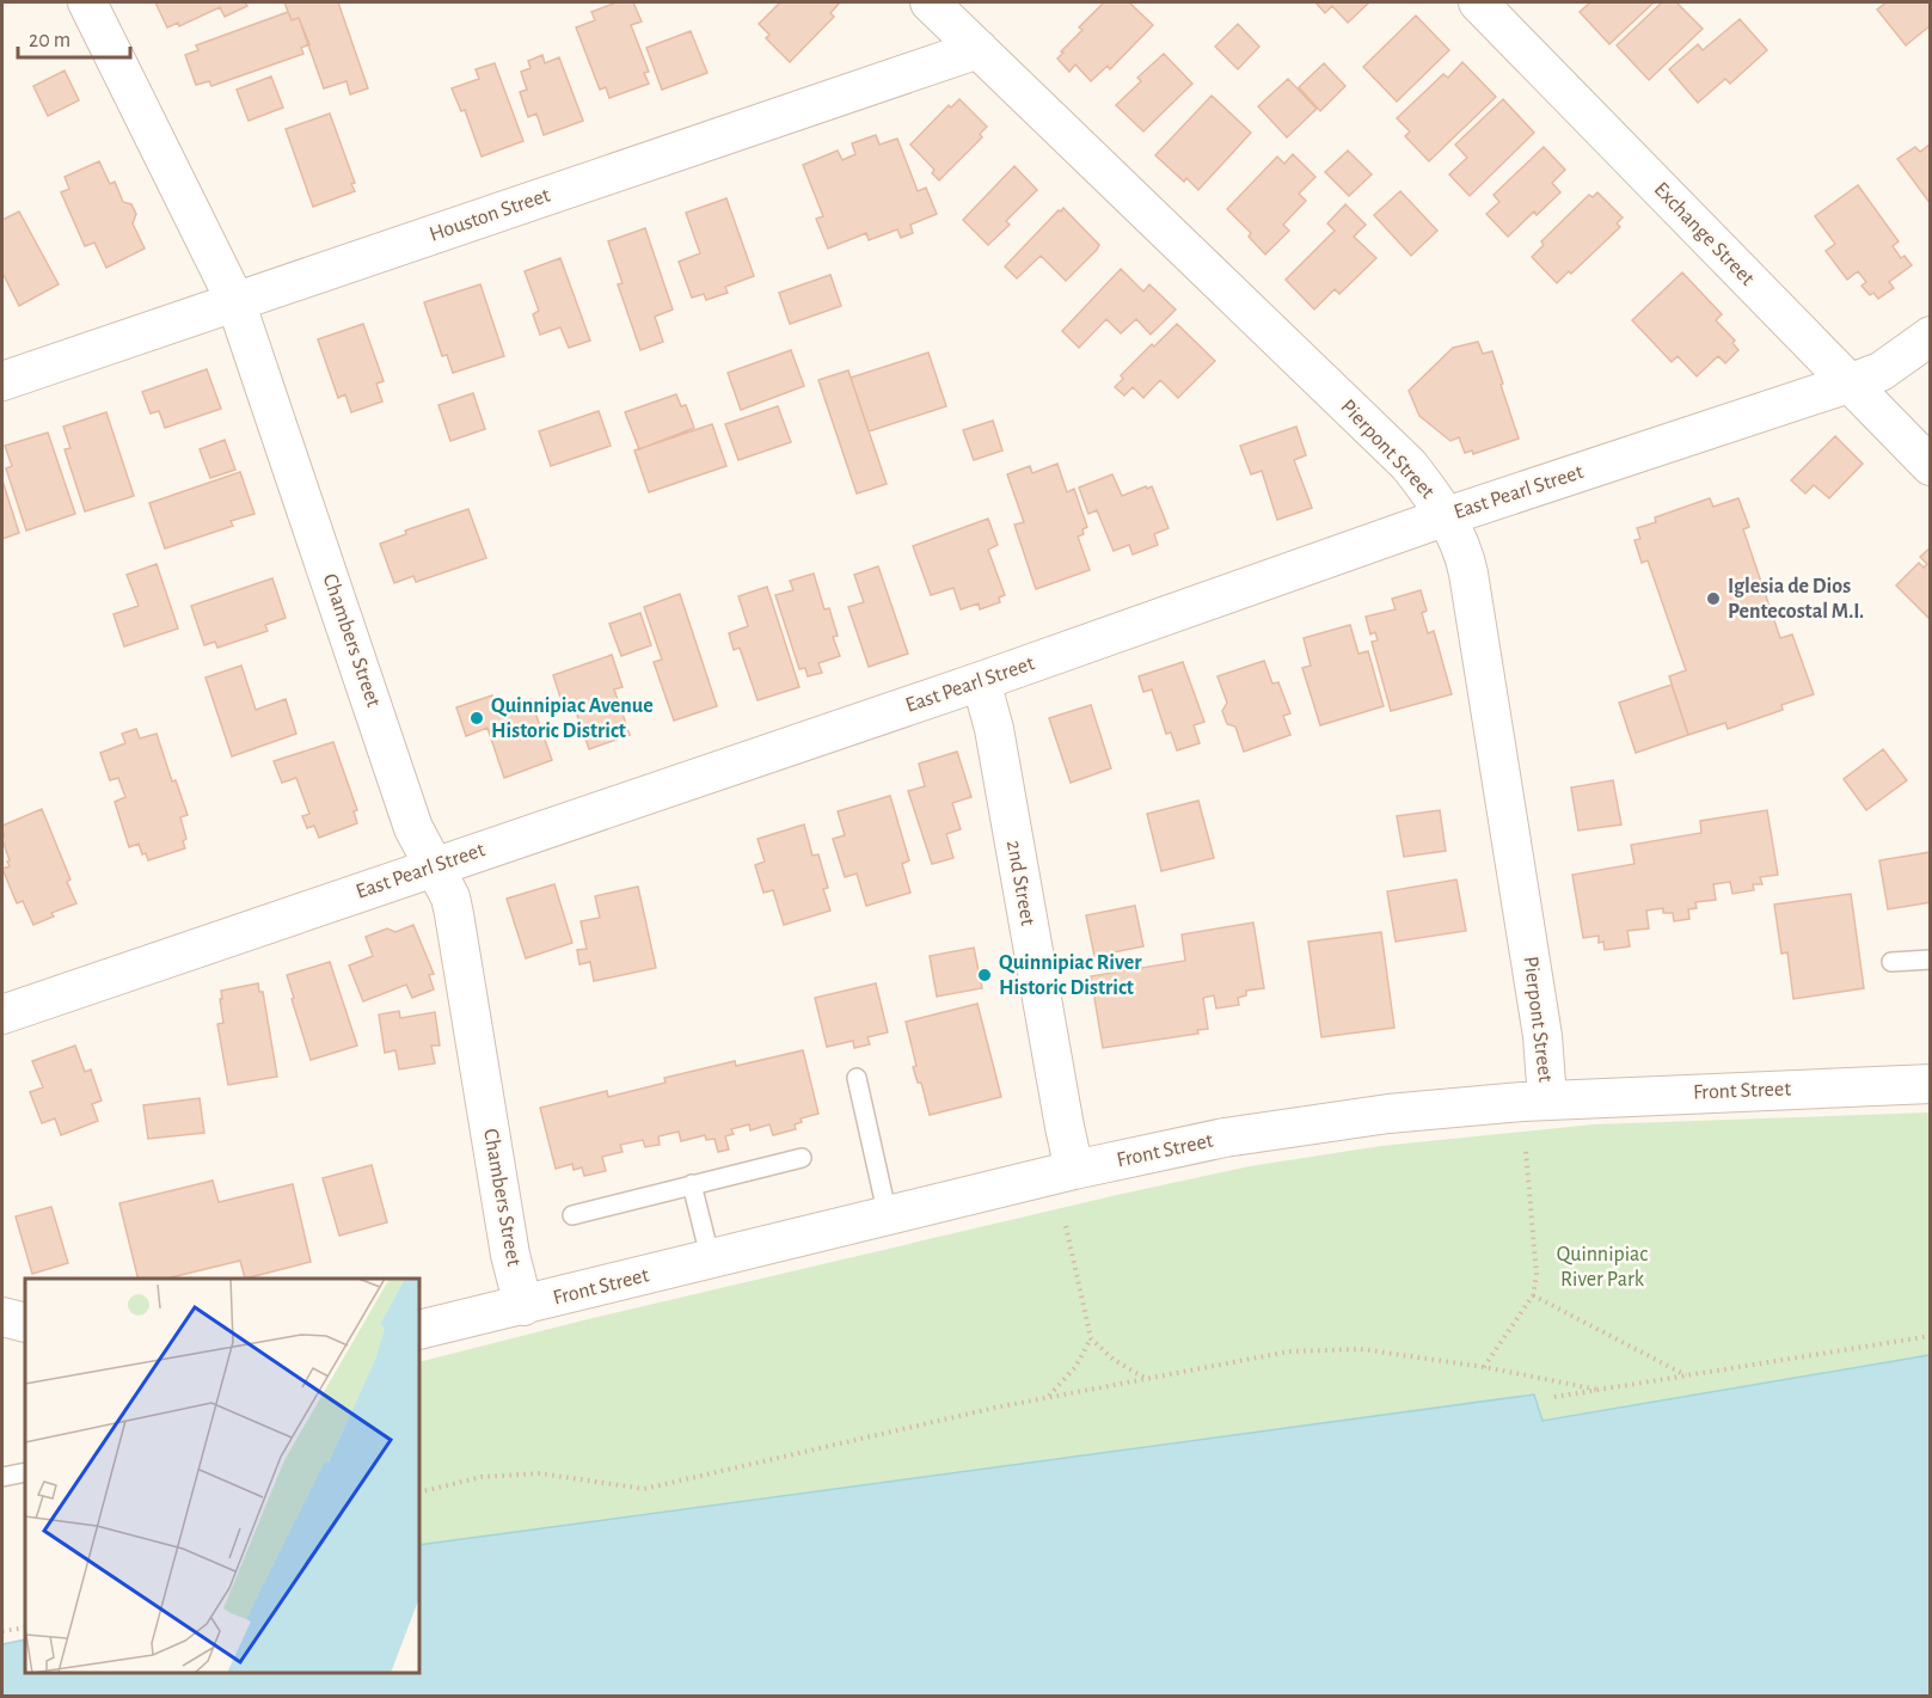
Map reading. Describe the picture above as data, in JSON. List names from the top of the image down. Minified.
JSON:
{"streets":{"street":["Houston Street","Exchange Street","Pierpont Street","East Pearl Street","Chambers Street","2nd Street","Front Street"]},"crossings":[["Houston Street","Pierpont Street"],["Houston Street","Chambers Street"],["Exchange Street","East Pearl Street"],["Pierpont Street","East Pearl Street"],["Pierpont Street","Front Street"],["East Pearl Street","Chambers Street"],["East Pearl Street","2nd Street"],["Chambers Street","Front Street"],["2nd Street","Front Street"]],"parks":["Quinnipiac River Park"],"places":["Iglesia de Dios Pentecostal M.I.","Quinnipiac Avenue Historic District","Quinnipiac River Historic District"],"scale_bar":"20 m"}
